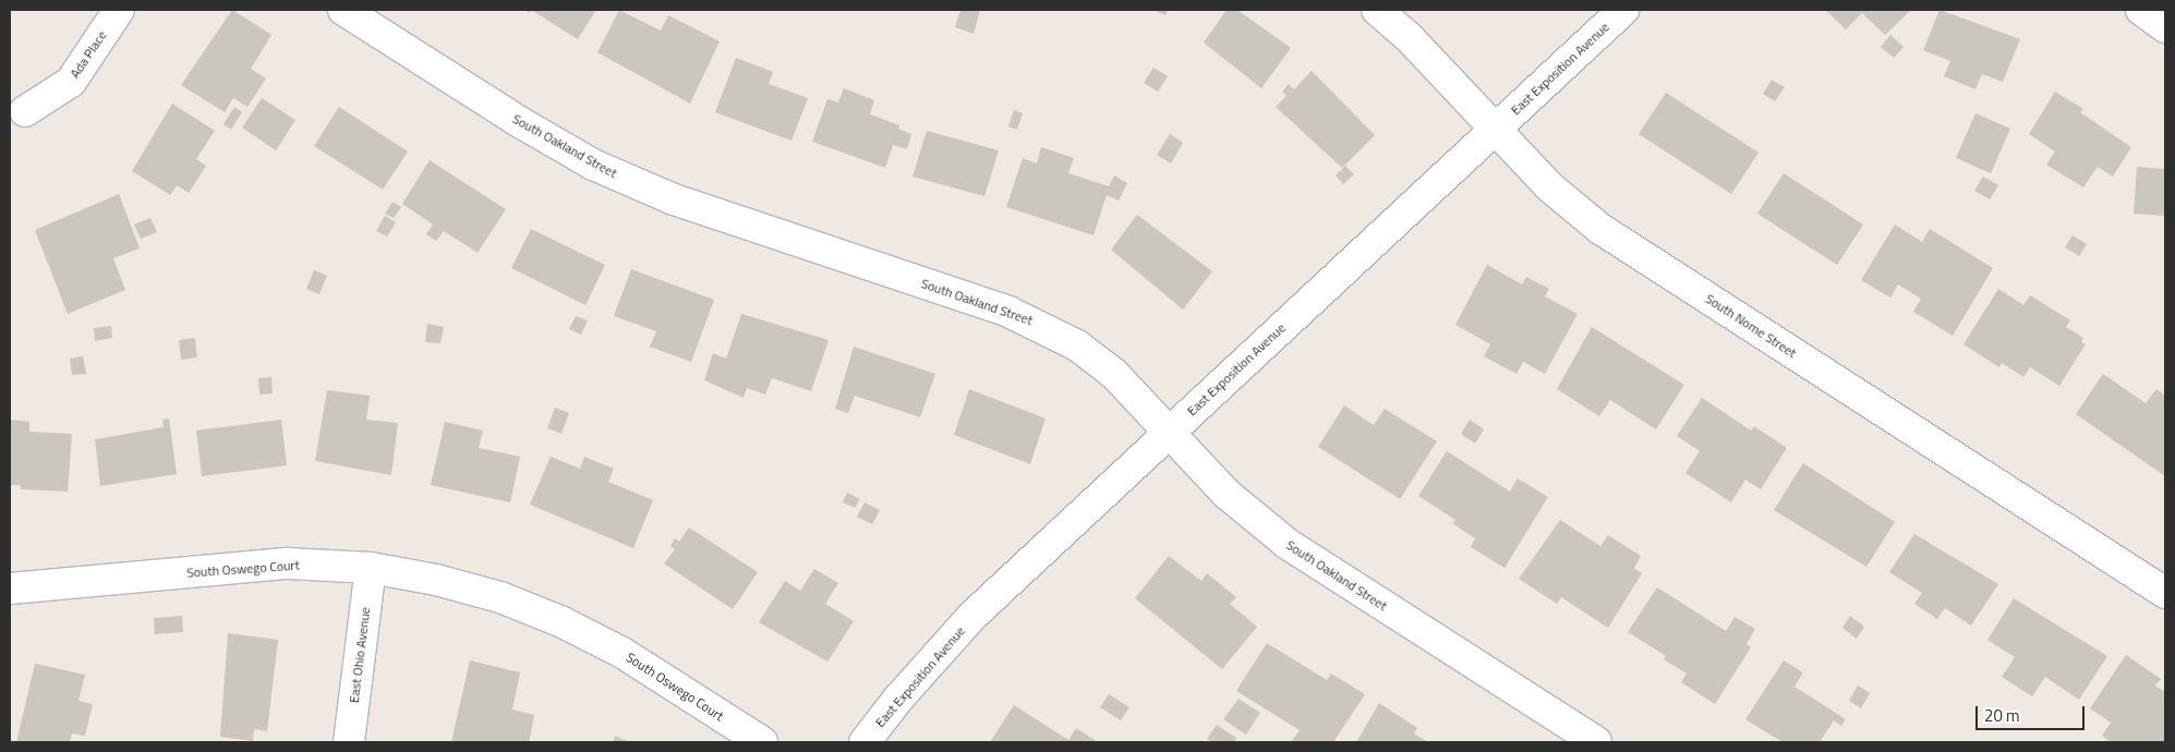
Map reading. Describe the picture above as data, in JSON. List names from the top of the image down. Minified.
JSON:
{"streets":{"street":["Ada Place","East Exposition Avenue","South Oakland Street","South Nome Street","South Oswego Court","East Ohio Avenue"]},"crossings":[["East Exposition Avenue","South Oakland Street"],["East Exposition Avenue","South Nome Street"],["South Oswego Court","East Ohio Avenue"]],"scale_bar":"20 m"}
